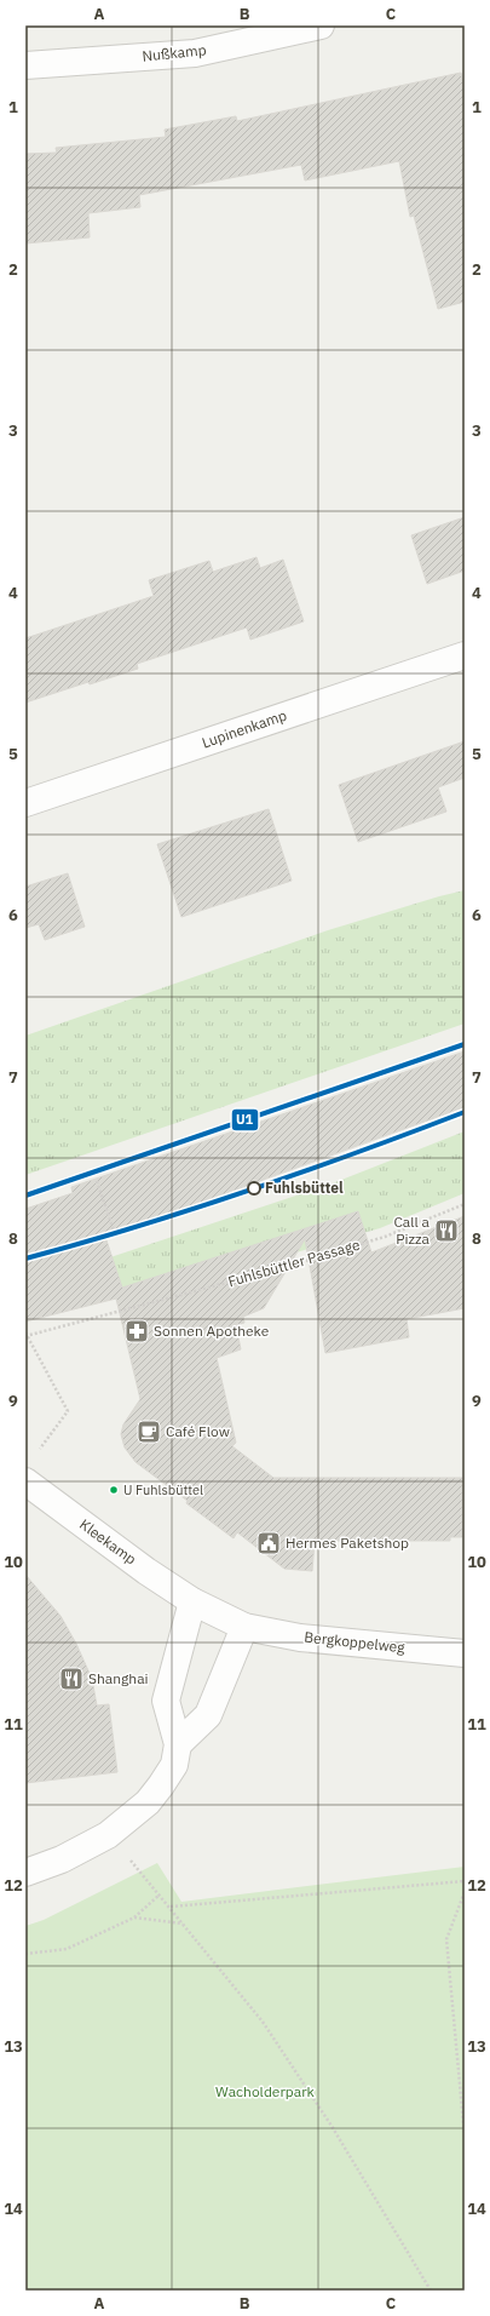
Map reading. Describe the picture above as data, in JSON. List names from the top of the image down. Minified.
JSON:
{"streets":{"street":["Nußkamp","Lupinenkamp","Kleekamp","Bergkoppelweg"],"path":["Fuhlsbüttler Passage"]},"crossings":[["Kleekamp","Bergkoppelweg"]],"parks":["Wacholderpark"],"places":{"other":["Fuhlsbüttel","U Fuhlsbüttel"],"restaurant":["Call a Pizza","Shanghai"],"pharmacy":["Sonnen Apotheke"],"cafe":["Café Flow"],"public building":["Hermes Paketshop"]},"lines":["transit line U1"],"grid":{"columns":["A","B","C"],"rows":["1","2","3","4","5","6","7","8","9","10","11","12","13","14"]}}
